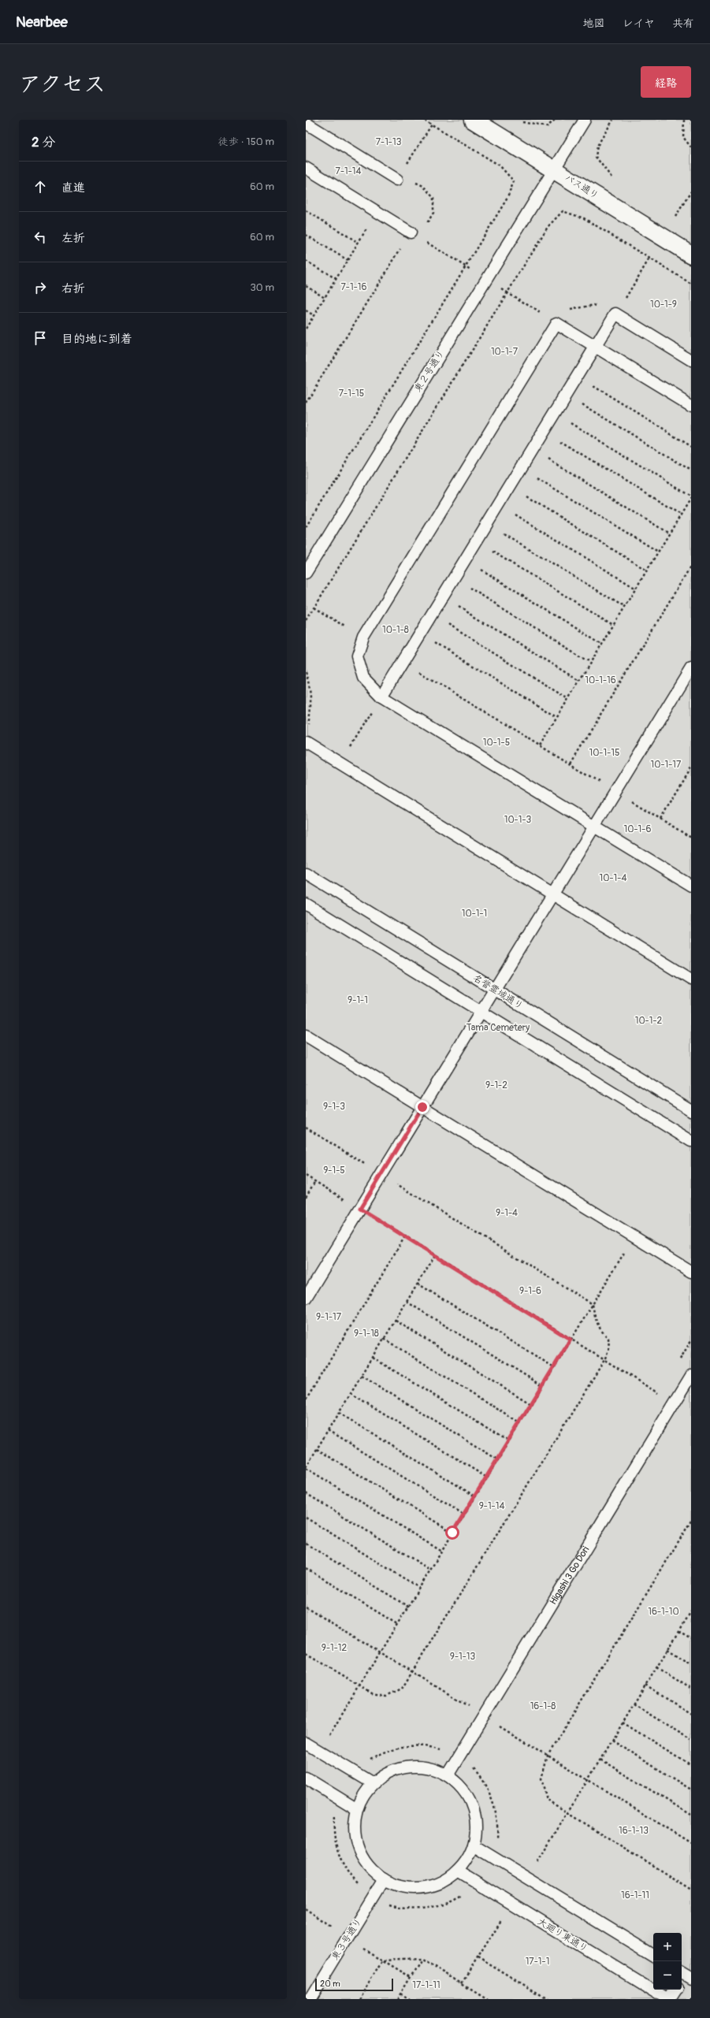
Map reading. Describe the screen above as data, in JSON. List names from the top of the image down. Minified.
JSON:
{"streets":{"street":["バス通り"],"lane":["東２号通り","名誉霊域通り","Higashi 3 Go Dori","大廻り東通り","東３号通り"]},"crossings":[["バス通り","東２号通り"]],"parks":["7-1-13","7-1-14","7-1-16","10-1-9","10-1-7","7-1-15","10-1-8","10-1-16","10-1-5","10-1-15","10-1-17","10-1-3","10-1-6","10-1-4","10-1-1","9-1-1","10-1-2","Tama Cemetery","9-1-2","9-1-3","9-1-5","9-1-4","9-1-6","9-1-17","9-1-18","9-1-14","16-1-10","9-1-12","9-1-13","16-1-8","16-1-13","16-1-11","17-1-1","17-1-11"],"scale_bar":"20 m","page":{"header":"Nearbee","nav":["地図","レイヤ","共有"],"title":"アクセス","buttons":"経路","heading":["2 分","徒歩 · 150 m"],"list":[["直進","60 m"],["左折","60 m"],["右折","30 m"],"目的地に到着"],"map_buttons":["+","−"],"scale":"20 m"}}
